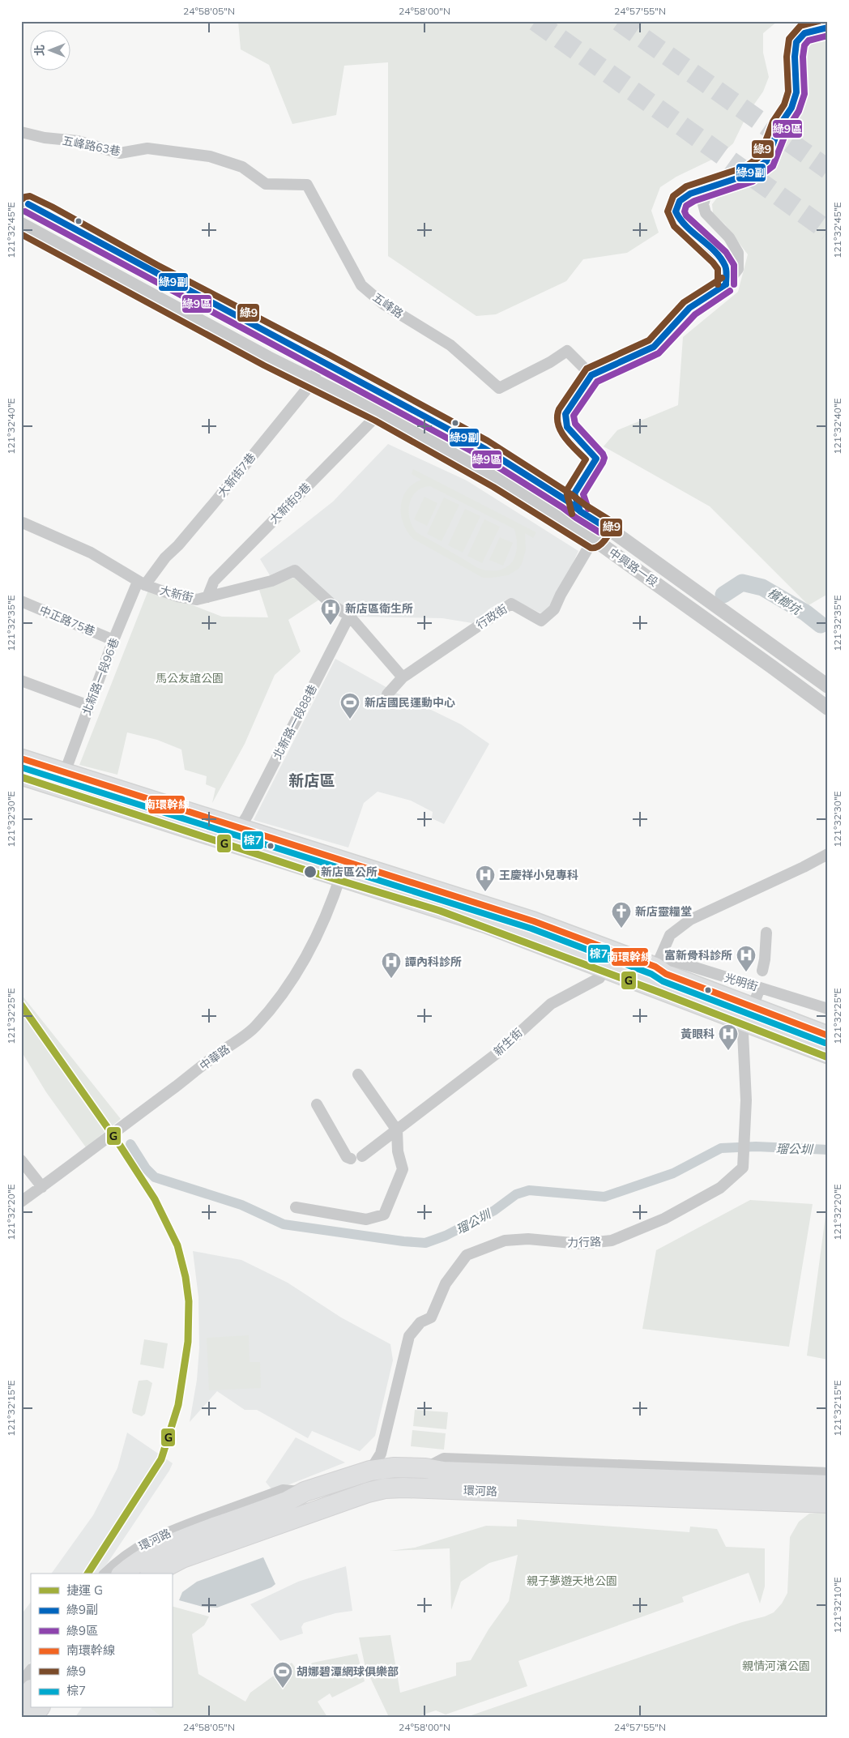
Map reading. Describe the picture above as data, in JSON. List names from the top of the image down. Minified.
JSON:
{"streets":{"highway":["環河路"],"street":["五峰路63巷","五峰路","大新街7巷","大新街9巷","中興路一段","大新街","行政街","中正路75巷","北新路一段96巷","北新路一段88巷","光明街","新生街","中華路","力行路"]},"crossings":[["五峰路63巷","五峰路"],["大新街7巷","中興路一段"],["大新街7巷","大新街"],["大新街7巷","北新路一段96巷"],["大新街9巷","中興路一段"],["大新街9巷","大新街"],["中興路一段","行政街"],["大新街","北新路一段96巷"],["大新街","北新路一段88巷"],["中正路75巷","北新路一段96巷"],["光明街","力行路"],["力行路","環河路"]],"districts":["新店區"],"water":["檳榔坑","瑠公圳"],"parks":["馬公友誼公園","親子夢遊天地公園","親情河濱公園"],"places":{"hospital":["新店區衛生所","王慶祥小兒專科","富新骨科診所","譚內科診所","黃眼科"],"sports":["新店國民運動中心","胡娜碧潭網球俱樂部"],"other":["新店區公所"],"church":["新店靈糧堂"]},"lines":["transit line 綠9","transit line 綠9副","transit line 綠9區","transit line 南環幹線","transit line 棕7","metro line G"],"legend":["捷運 G","綠9副","綠9區","南環幹線","綠9","棕7"],"north":"left","coordinates":["24°58'05\"N","24°58'00\"N","24°57'55\"N","121°32'45\"E","121°32'40\"E","121°32'35\"E","121°32'30\"E","121°32'25\"E","121°32'20\"E","121°32'15\"E","121°32'10\"E"]}
